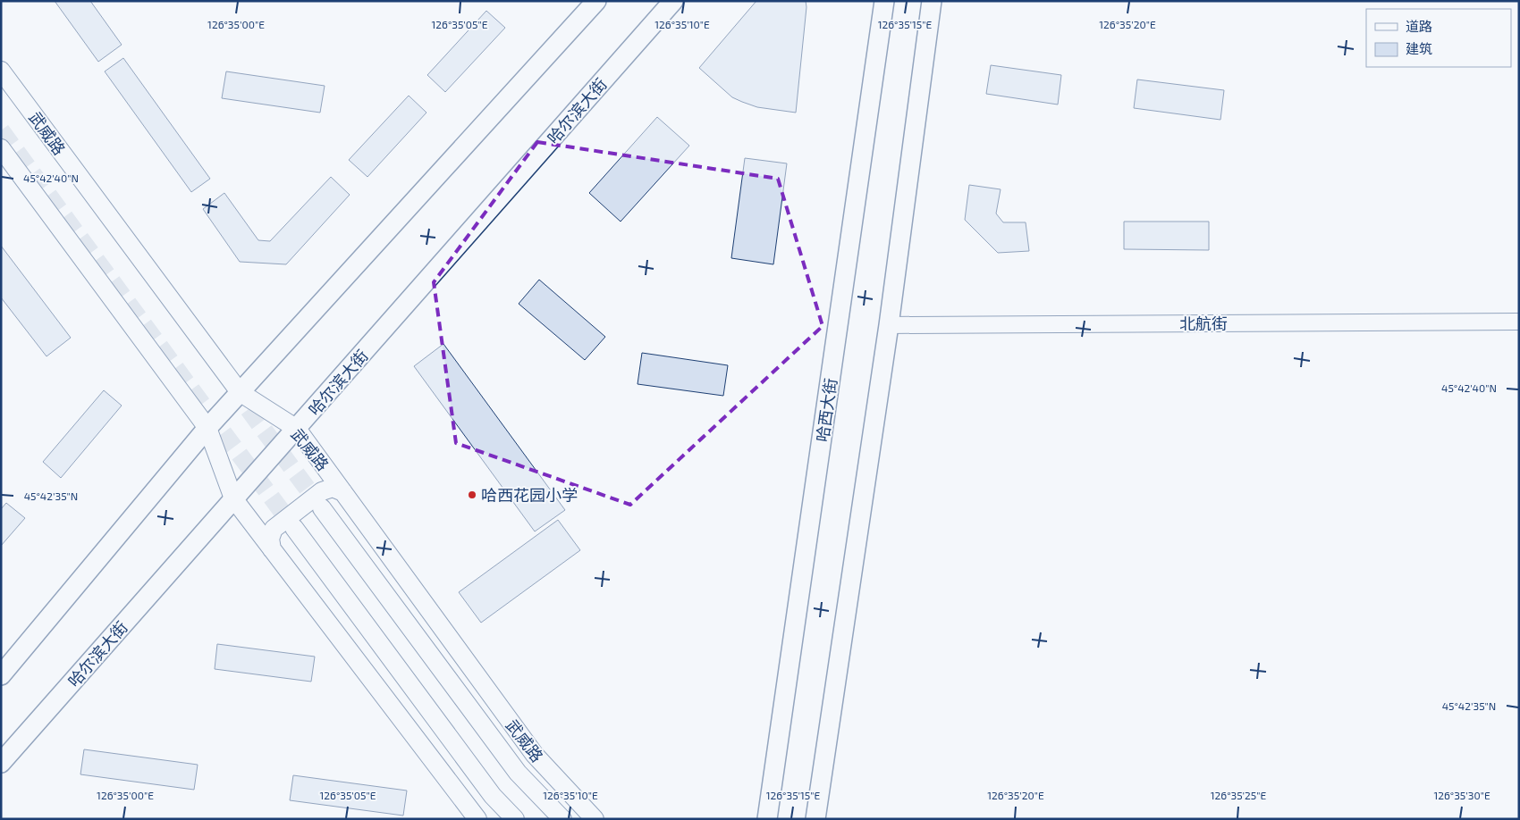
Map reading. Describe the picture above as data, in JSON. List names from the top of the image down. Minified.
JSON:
{"streets":{"main road":["哈尔滨大街","武威路","哈西大街"],"street":["北航街"]},"crossings":[["哈尔滨大街","武威路"]],"places":["哈西花园小学"],"legend":["道路","建筑"],"coordinates":["126°35'00\"E","126°35'05\"E","126°35'10\"E","126°35'15\"E","126°35'20\"E","45°42'40\"N","45°42'35\"N","126°35'25\"E","126°35'30\"E"]}
